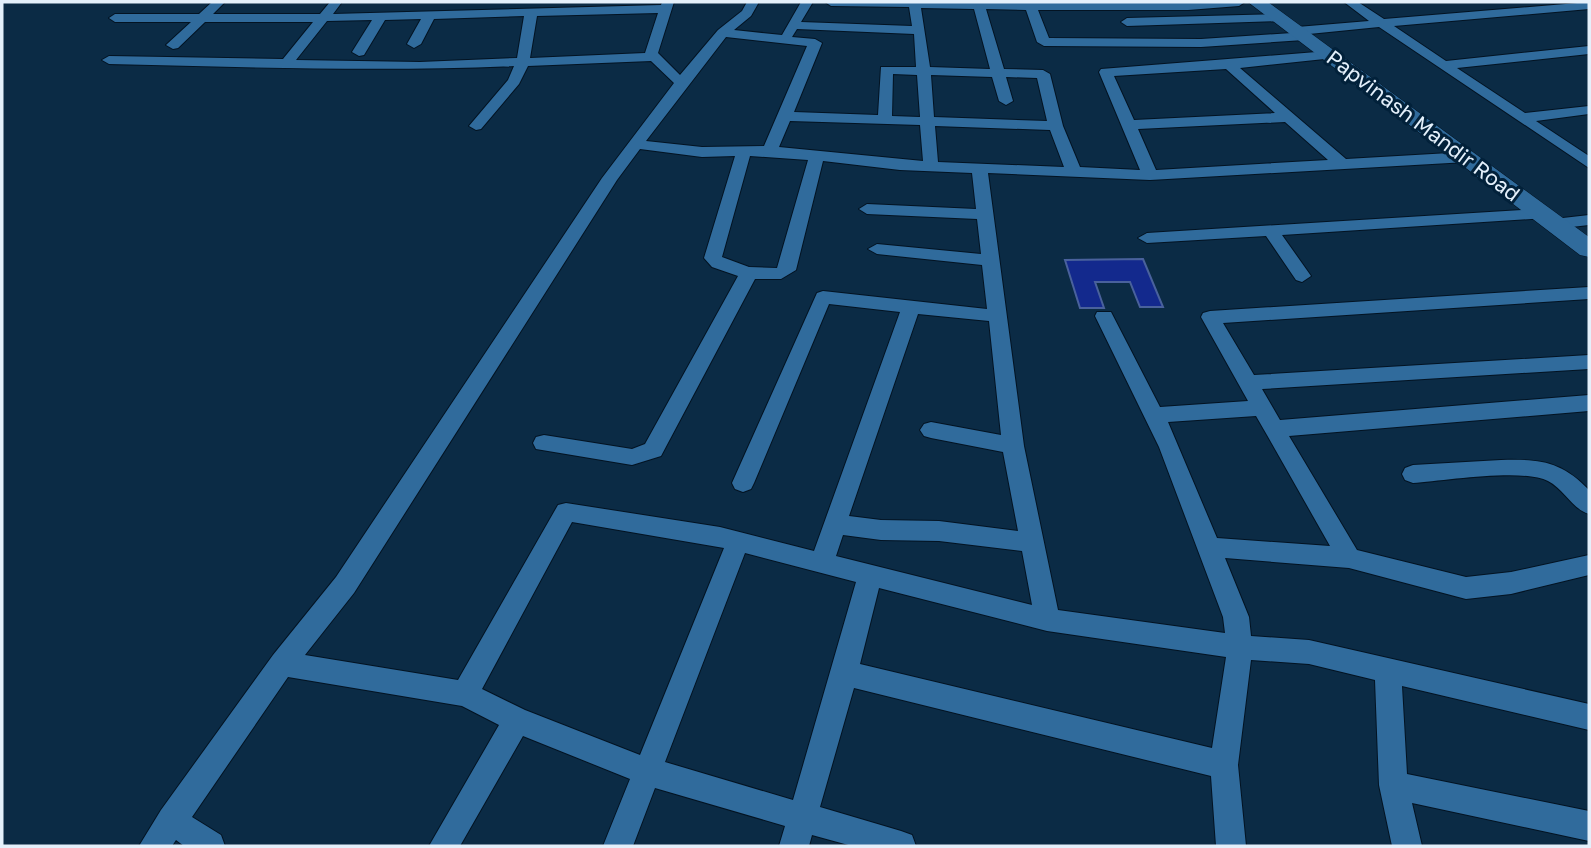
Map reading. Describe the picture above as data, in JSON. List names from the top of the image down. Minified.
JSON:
{"streets":{"street":["Papvinash Mandir Road"]}}
